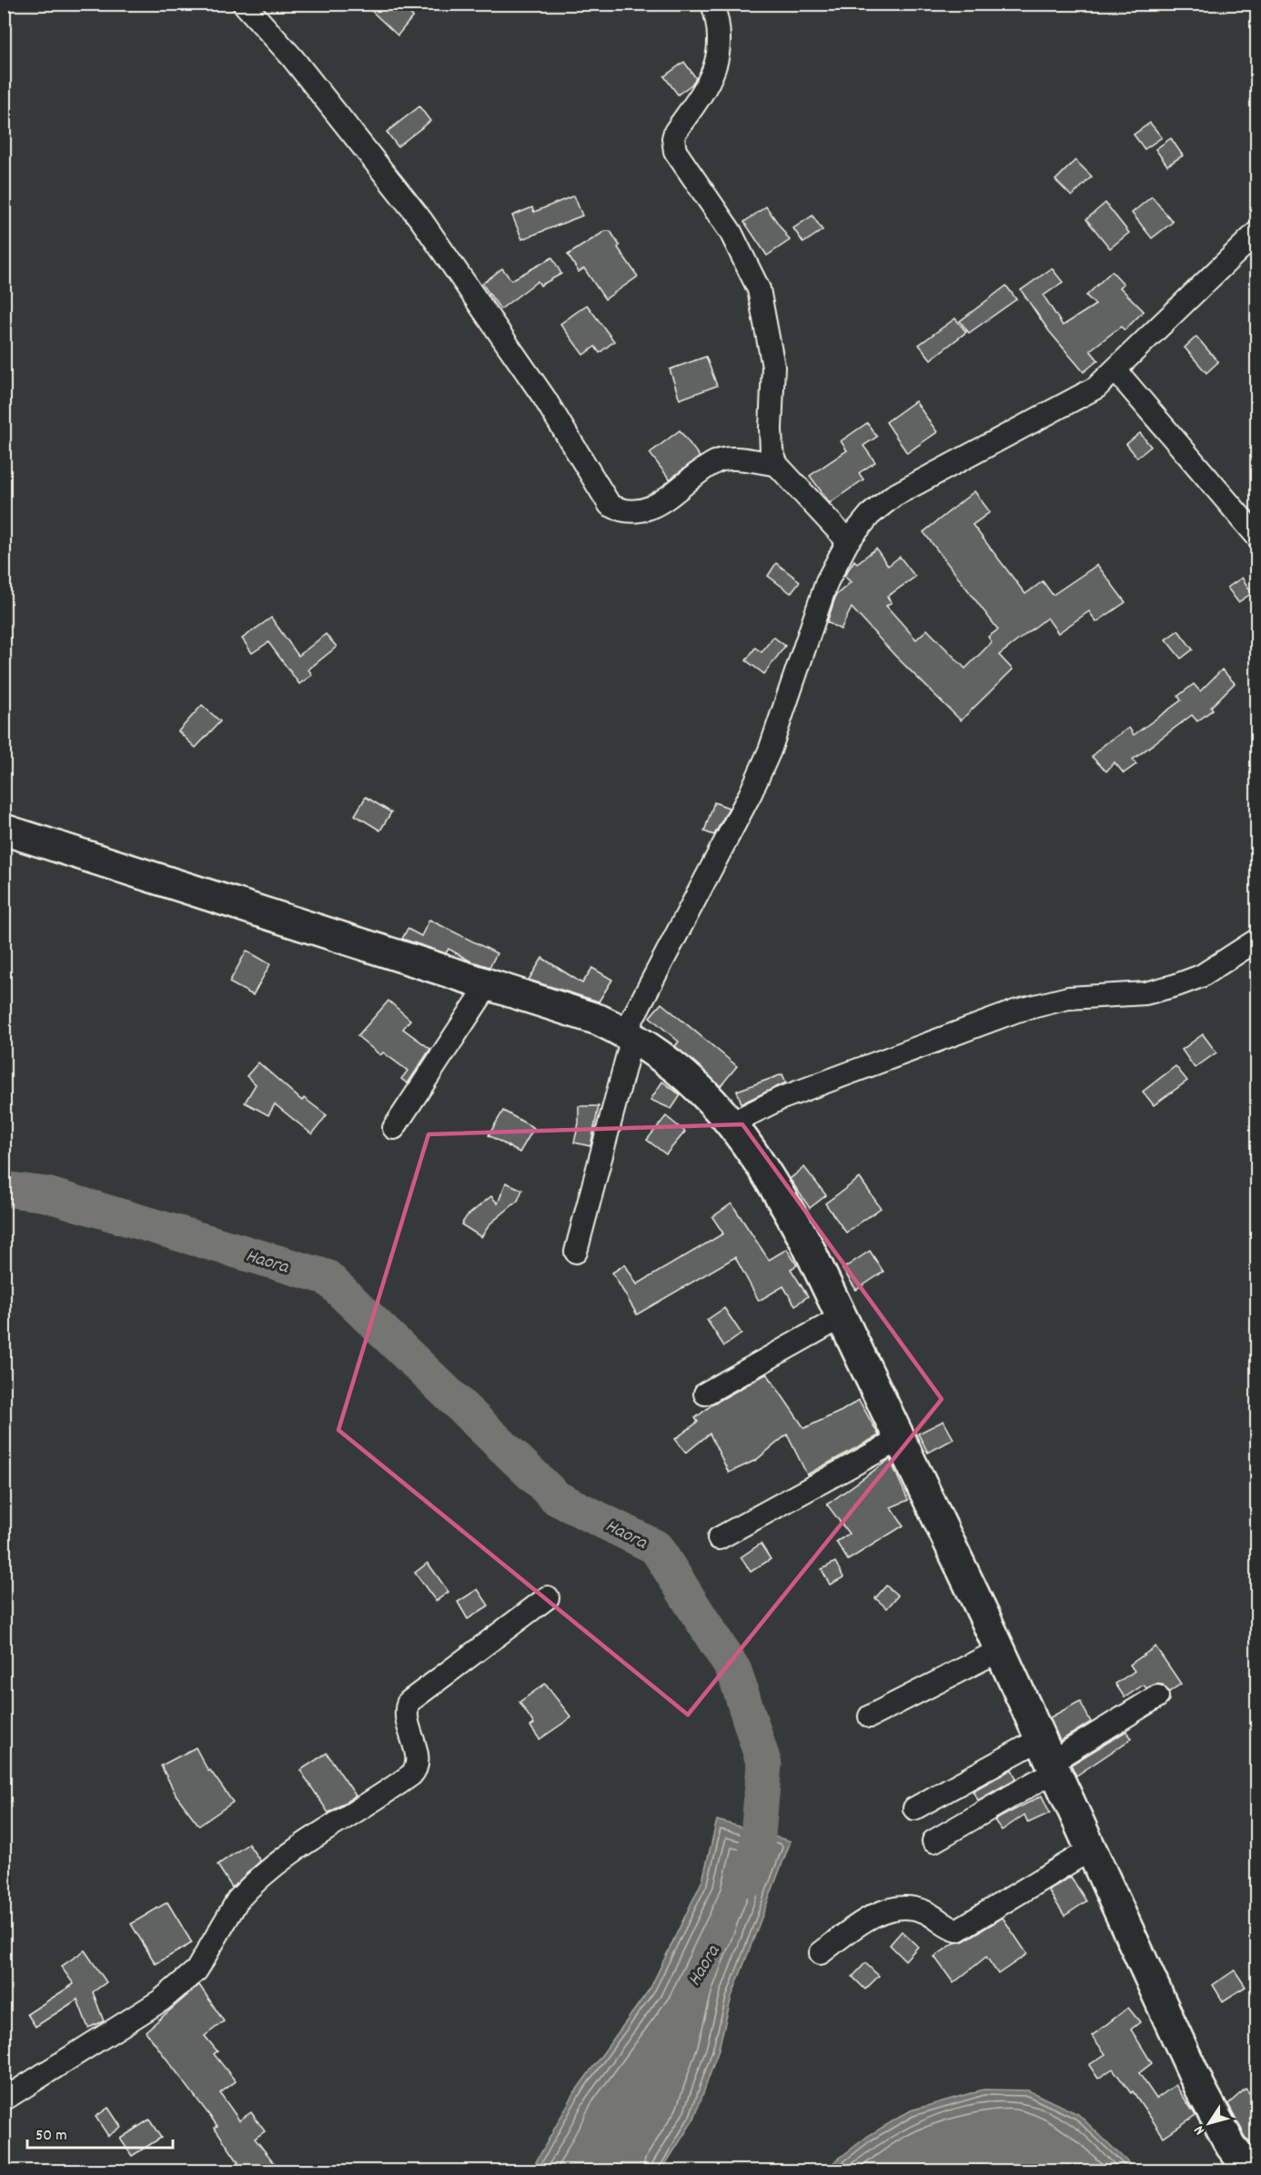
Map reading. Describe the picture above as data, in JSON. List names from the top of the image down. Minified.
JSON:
{"water":["Haora"],"scale_bar":"50 m","north":"bottom left"}
